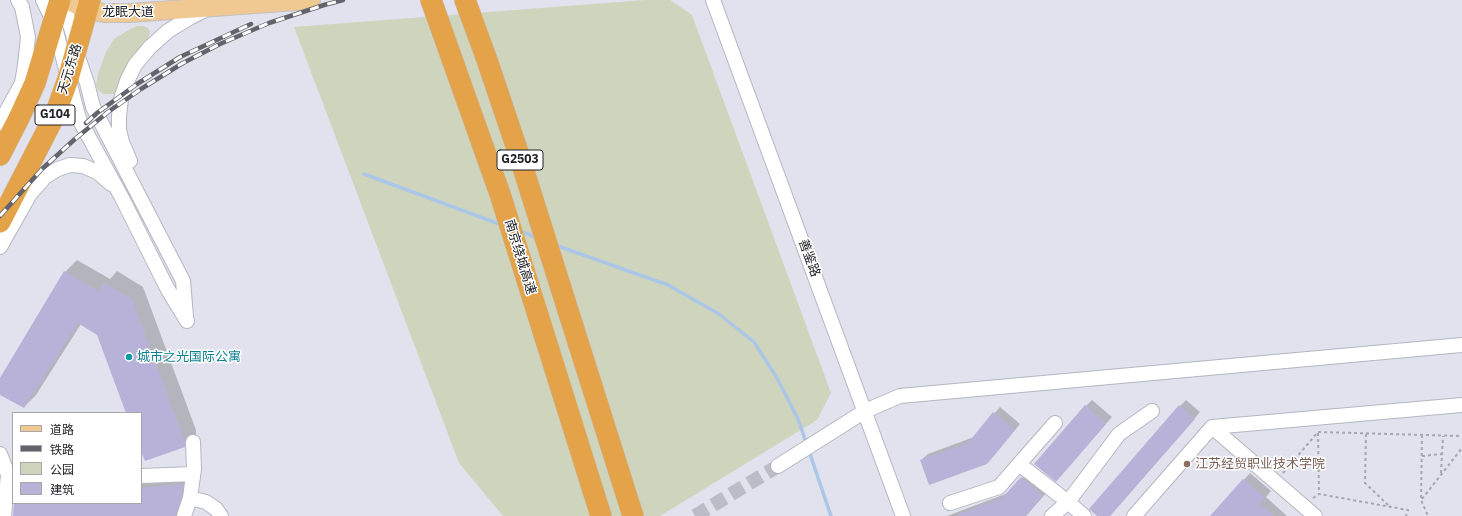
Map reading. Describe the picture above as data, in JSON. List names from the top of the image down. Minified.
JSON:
{"streets":{"highway":["天元东路","G104","G2503","南京绕城高速"],"main road":["龙眠大道"],"street":["善鉴路"]},"crossings":[["龙眠大道","天元东路"]],"places":["城市之光国际公寓","江苏经贸职业技术学院"],"legend":["道路","铁路","公园","建筑"]}
